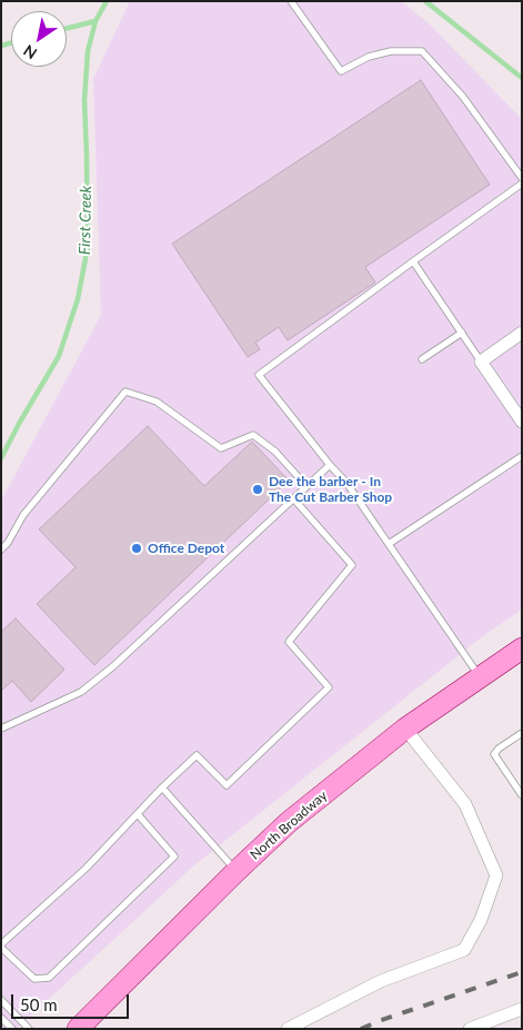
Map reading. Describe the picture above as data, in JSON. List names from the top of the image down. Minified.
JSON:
{"streets":{"main road":["North Broadway"]},"water":["First Creek"],"places":["Dee the barber - In The Cut Barber Shop","Office Depot"],"scale_bar":"50 m","north":"bottom left"}
